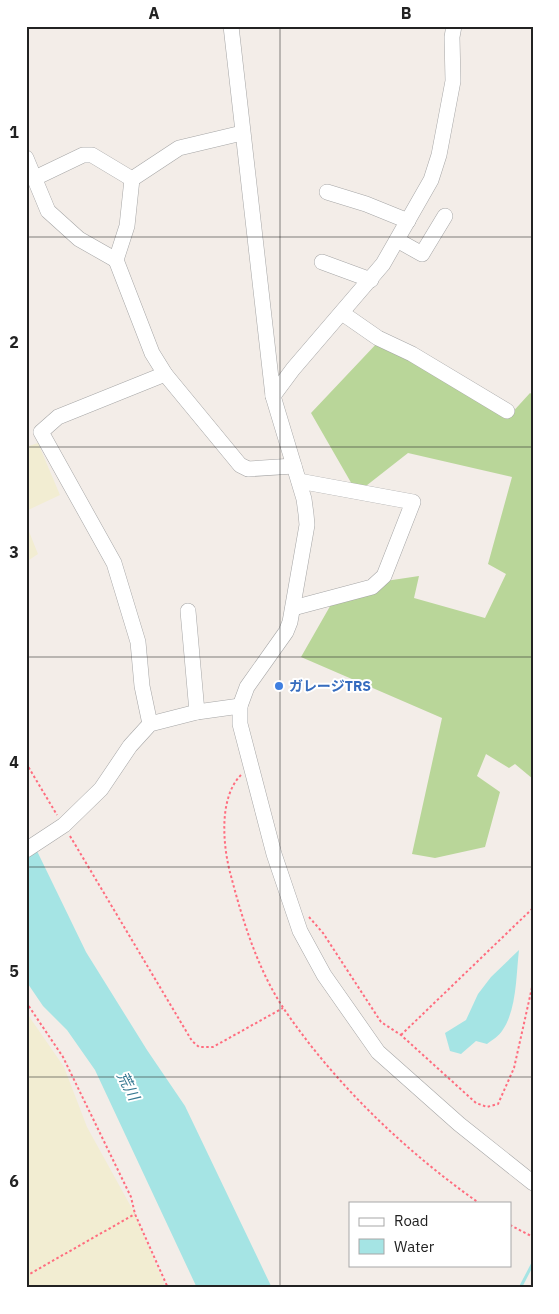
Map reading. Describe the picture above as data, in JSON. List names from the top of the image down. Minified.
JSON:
{"water":["荒川"],"places":["ガレージTRS"],"legend":["Road","Water"],"grid":{"columns":["A","B"],"rows":["1","2","3","4","5","6"]}}
